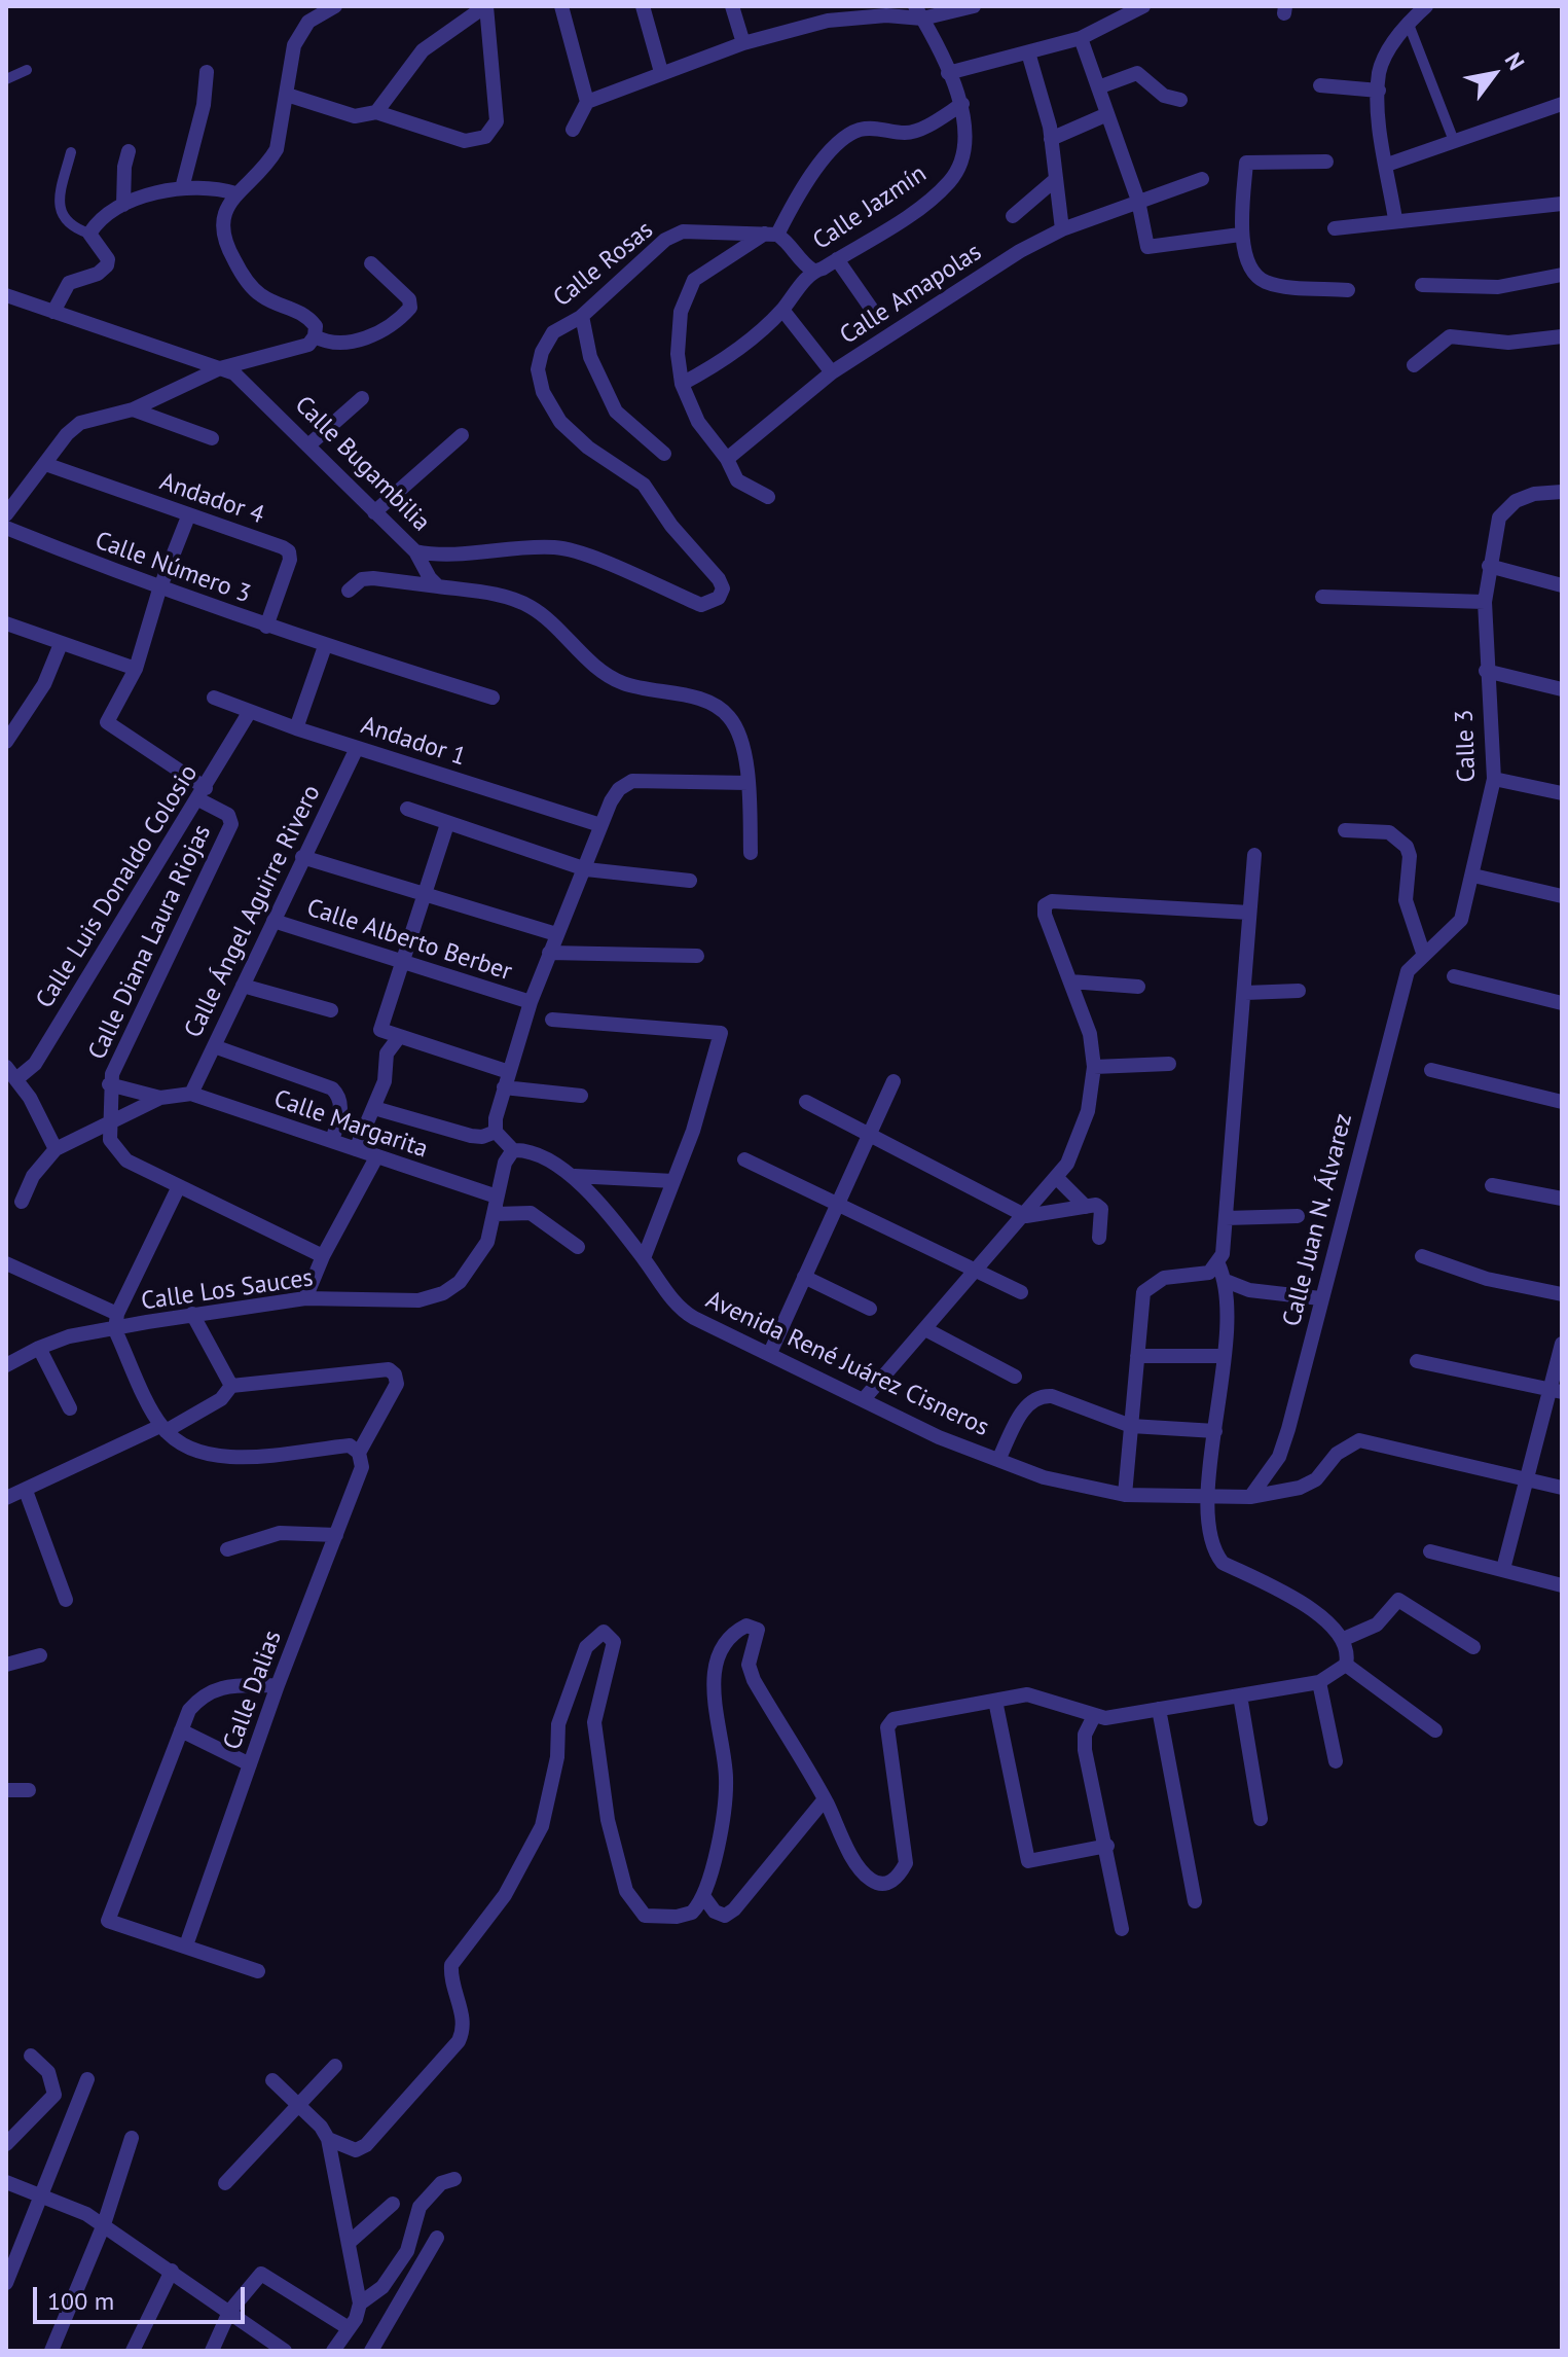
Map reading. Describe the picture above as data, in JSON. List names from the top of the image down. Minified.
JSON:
{"streets":{"street":["Calle Jazmín","Calle Rosas","Calle Amapolas","Calle Bugambilia","Andador 4","Calle Número 3","Andador 1","Calle 3","Calle Luis Donaldo Colosio","Calle Ángel Aguirre Rivero","Calle Alberto Berber","Calle Diana Laura Riojas","Calle Margarita","Calle Juan N. Álvarez","Calle Los Sauces","Avenida René Juárez Cisneros","Calle Dalias"]},"crossings":[["Calle Rosas","Calle Bugambilia"],["Andador 4","Calle Número 3"],["Andador 1","Calle Luis Donaldo Colosio"],["Andador 1","Calle Ángel Aguirre Rivero"],["Calle 3","Calle Juan N. Álvarez"],["Calle Luis Donaldo Colosio","Calle Diana Laura Riojas"],["Calle Ángel Aguirre Rivero","Calle Alberto Berber"],["Calle Ángel Aguirre Rivero","Calle Margarita"],["Calle Margarita","Calle Los Sauces"],["Calle Juan N. Álvarez","Avenida René Juárez Cisneros"]],"scale_bar":"100 m","north":"top right"}
